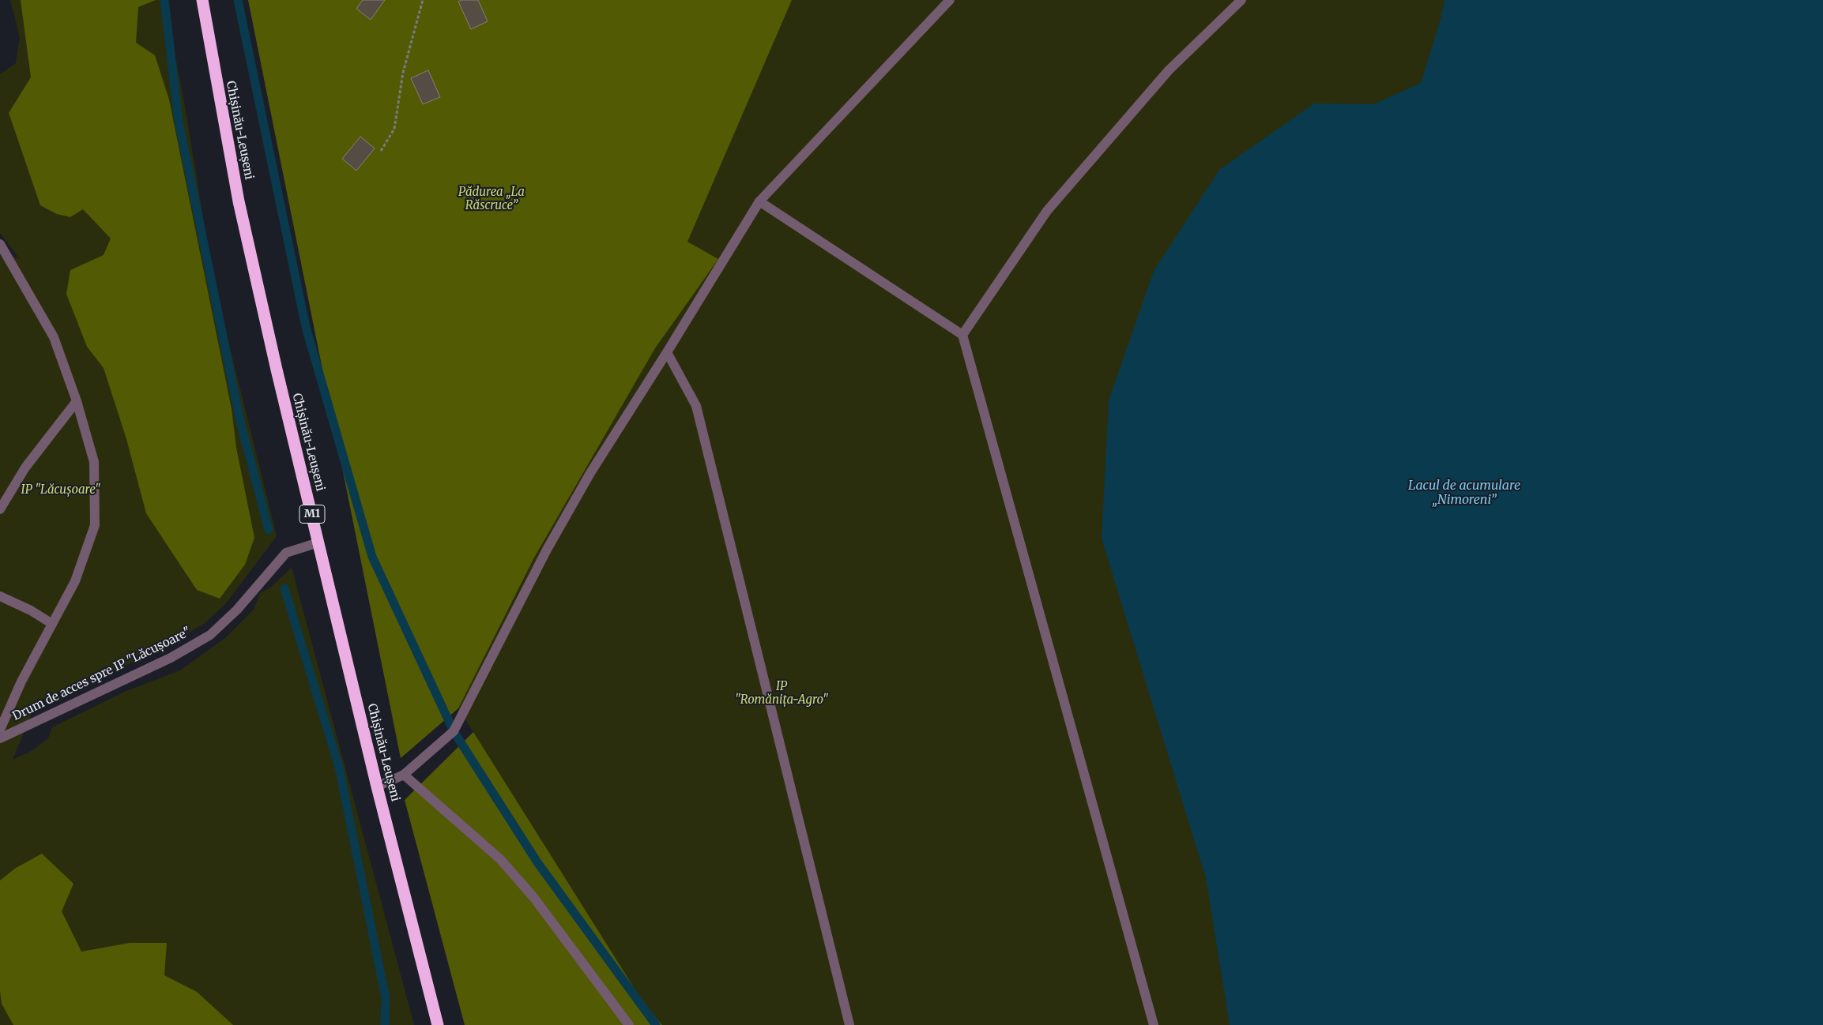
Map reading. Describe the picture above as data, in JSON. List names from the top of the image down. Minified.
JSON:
{"streets":{"highway":["Chișinău-Leușeni","M1"],"street":["Drum de acces spre IP \"Lăcușoare\""]},"crossings":[["Chișinău-Leușeni","Drum de acces spre IP \"Lăcușoare\""]],"water":["Lacul de acumulare „Nimoreni”"],"parks":["Pădurea „La Răscruce”","IP \"Lăcușoare\"","IP \"Romănița-Agro\""]}
